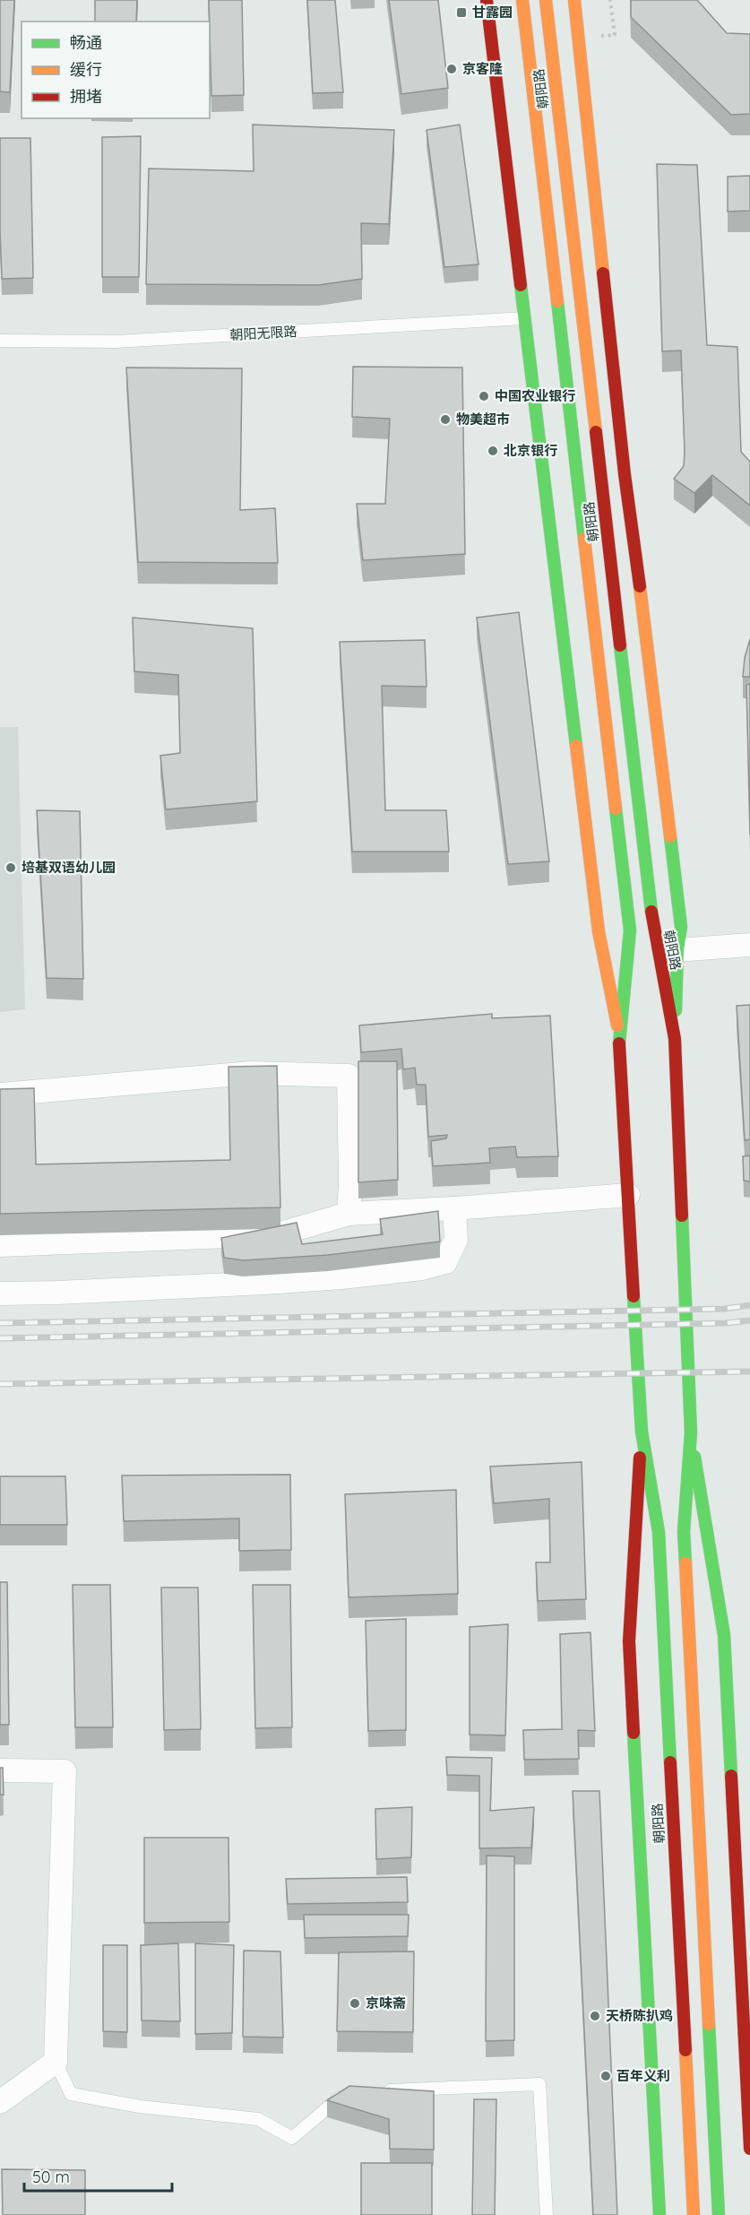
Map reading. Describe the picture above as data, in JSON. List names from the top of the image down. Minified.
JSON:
{"streets":{"main road":["朝阳路"],"lane":["朝阳无限路"]},"crossings":[["朝阳路","朝阳无限路"]],"places":{"transit":["甘露园"],"other":["京客隆","中国农业银行","物美超市","北京银行","培基双语幼儿园","京味斋","天桥陈扒鸡","百年义利"]},"legend":["畅通","缓行","拥堵"],"scale_bar":"50 m"}
